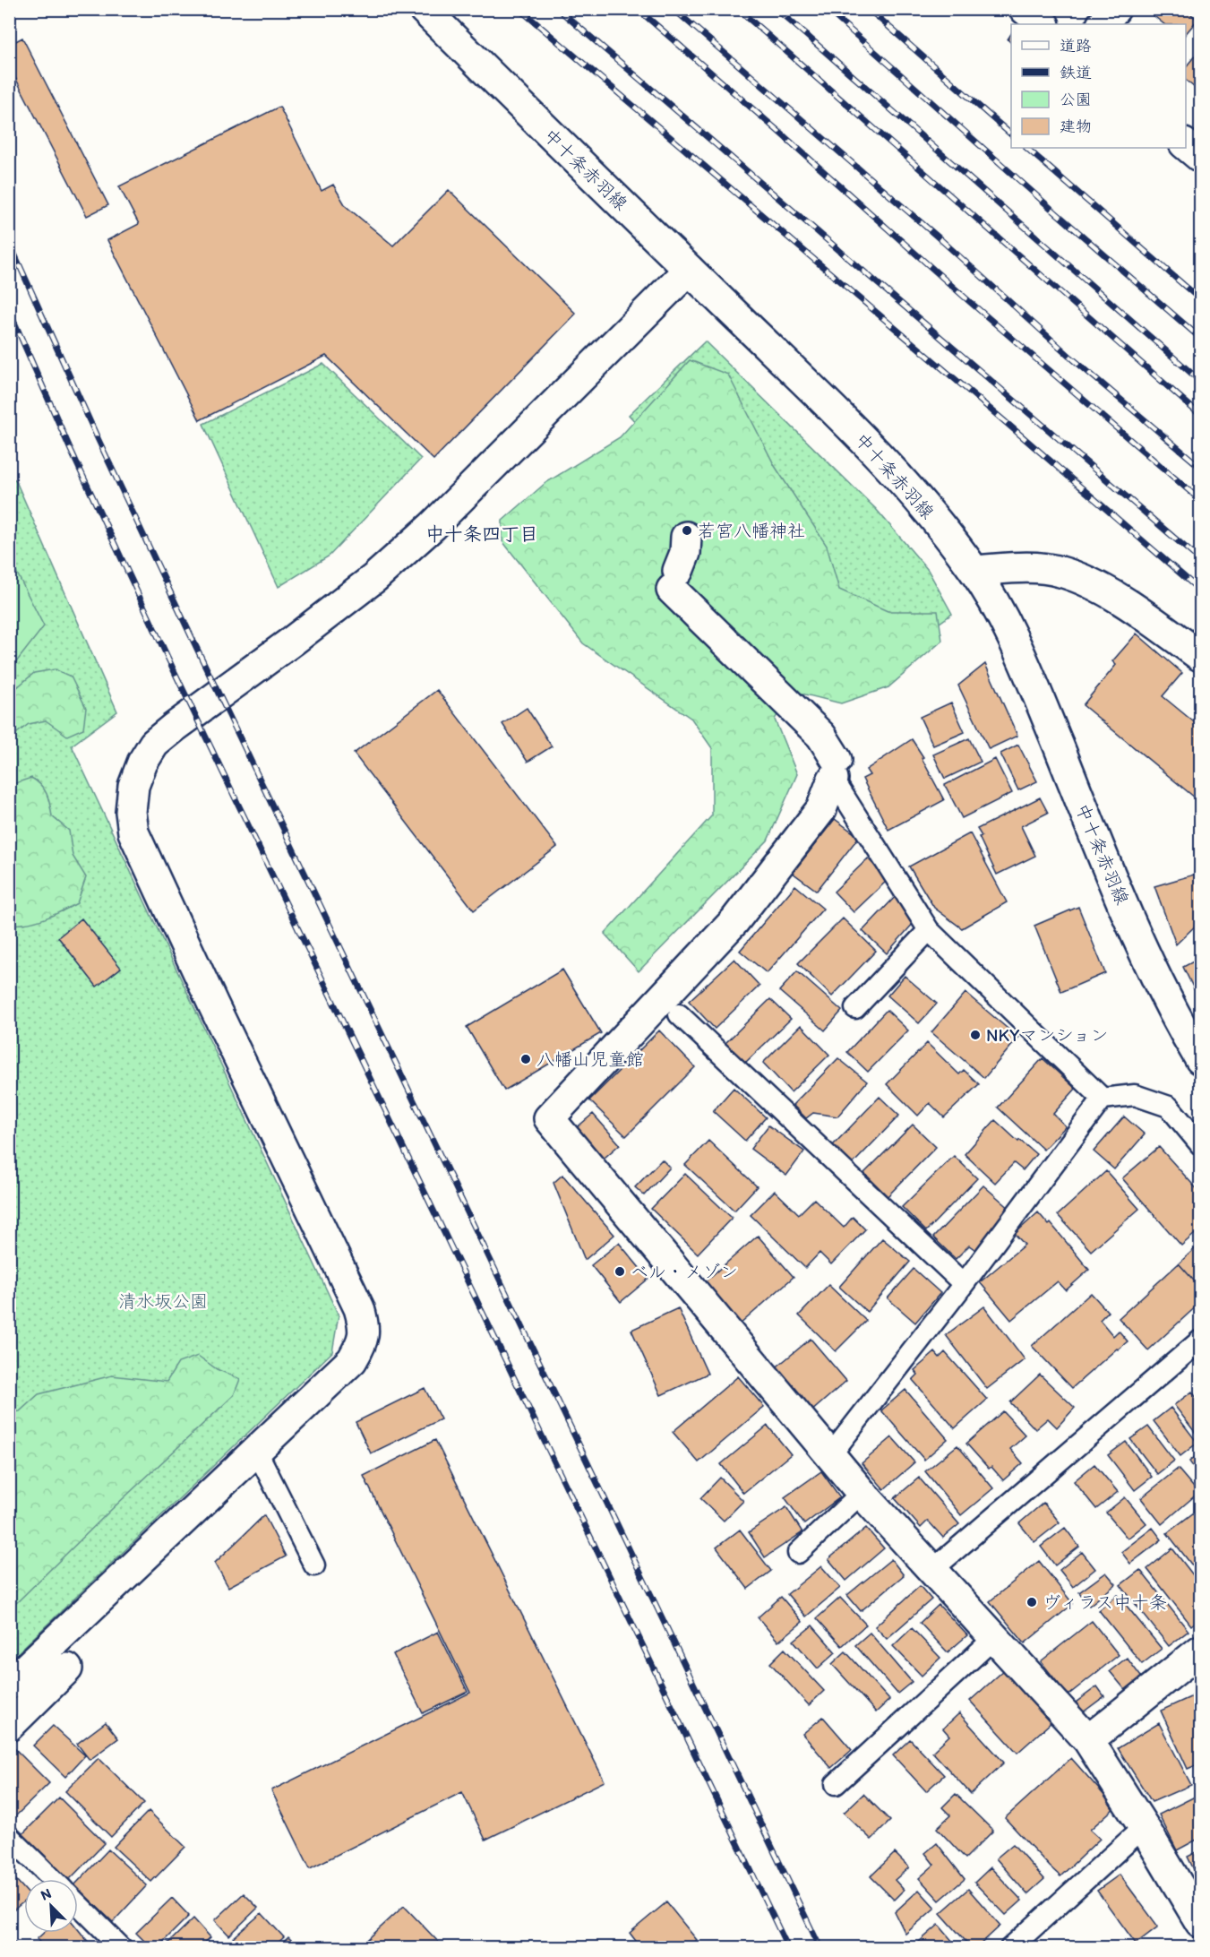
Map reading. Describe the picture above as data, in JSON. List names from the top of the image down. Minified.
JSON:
{"streets":{"street":["中十条赤羽線"]},"districts":["中十条四丁目"],"parks":["清水坂公園"],"places":["若宮八幡神社","NKYマンション","八幡山児童館","ベル・メゾン","ヴィラス中十条"],"legend":["道路","鉄道","公園","建物"],"north":"top left"}
